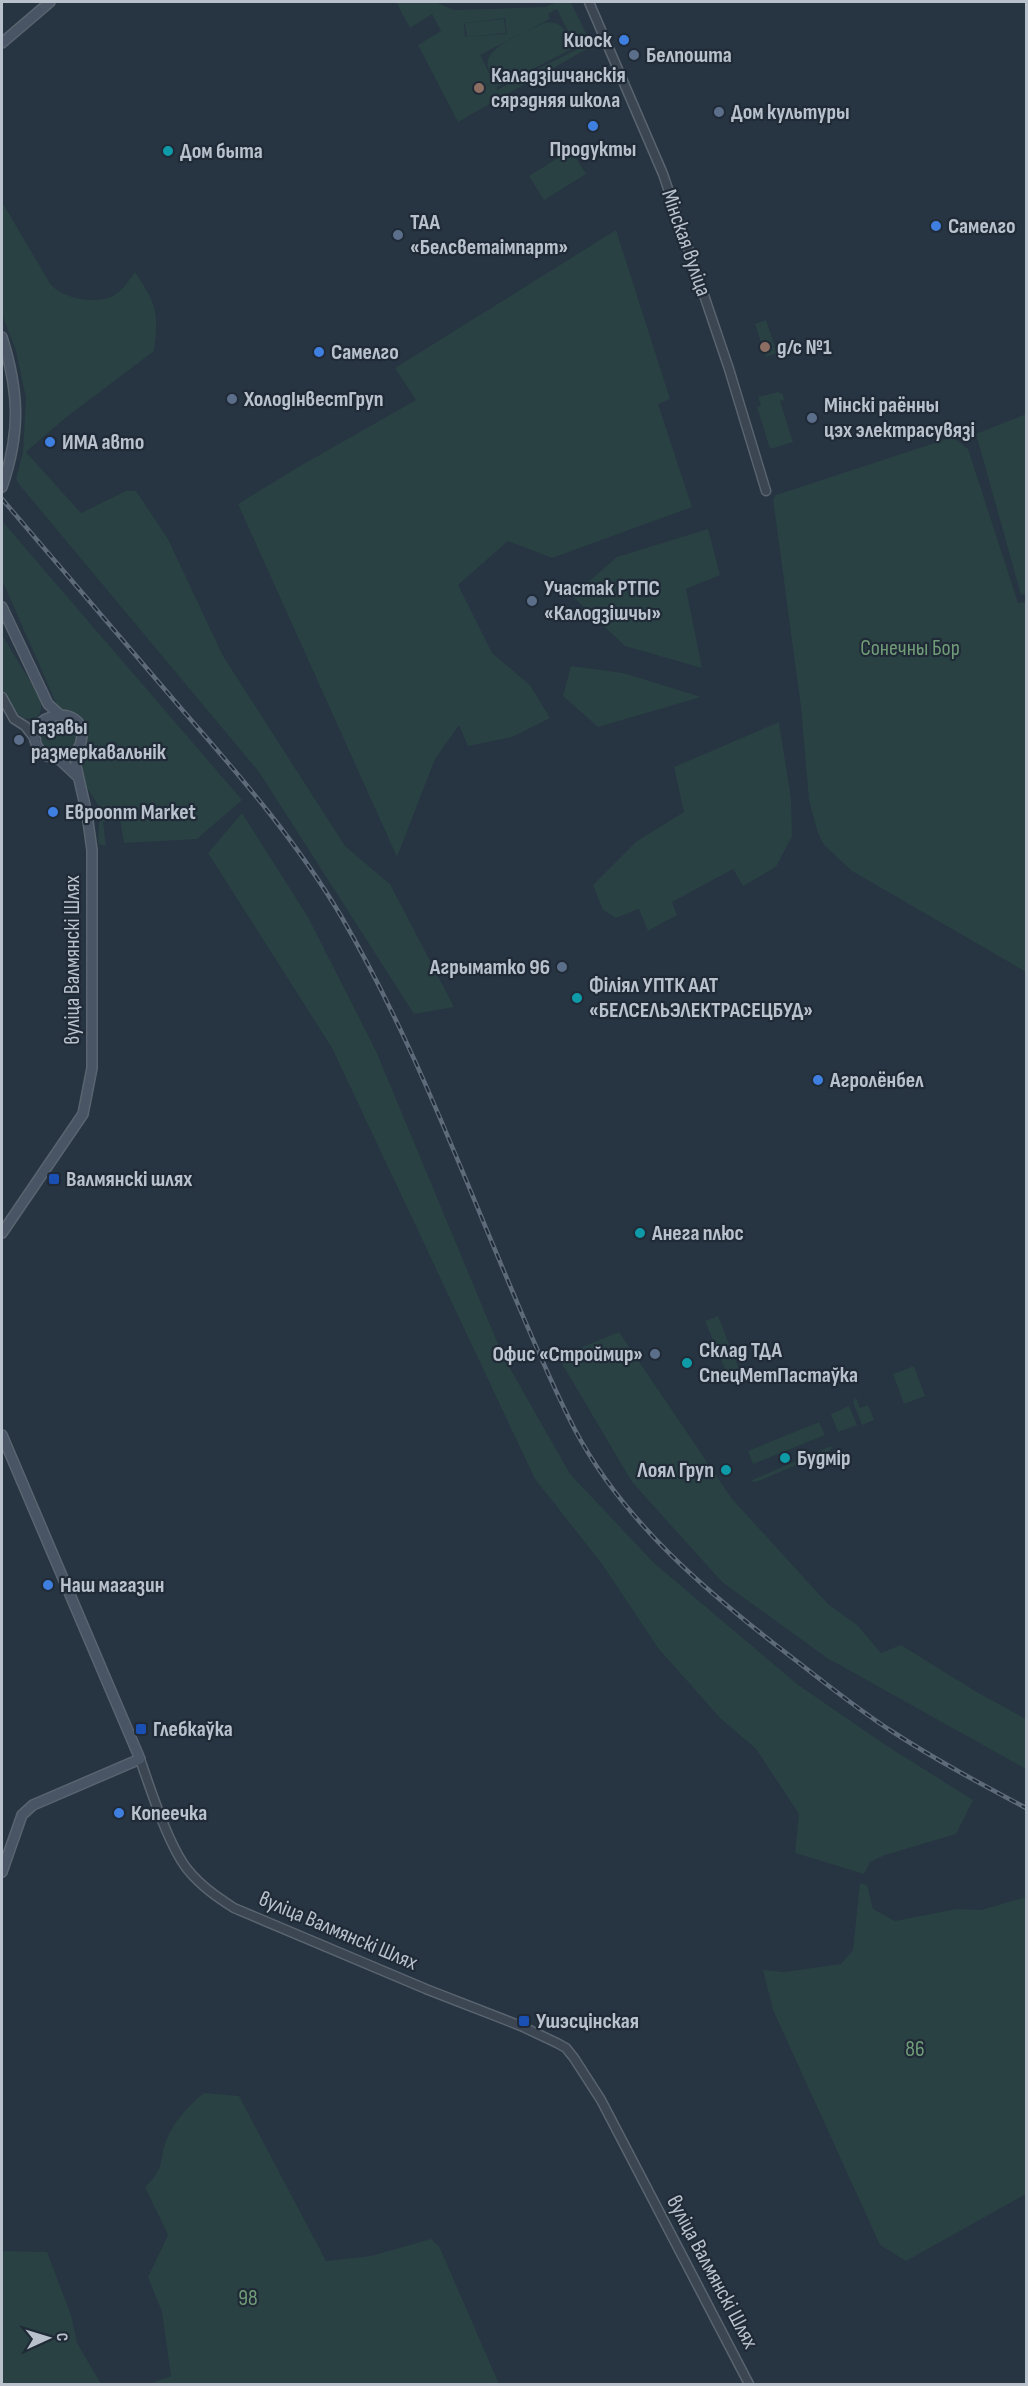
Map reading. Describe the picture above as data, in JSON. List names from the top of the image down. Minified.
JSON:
{"streets":{"main road":["вуліца Валмянскі Шлях"],"street":["Мінская вуліца"]},"parks":["Сонечны Бор","86","98"],"places":{"other":["Киоск","Белпошта","Каладзішчанскія сярэдняя школа","Дом культуры","Продукты","Дом быта","Самелго","ТАА «Белсветаімпарт»","д/с №1","Cамелго","ХолодІнвестГруп","Мінскі раённы цэх электрасувязі","ИМА авто","Участак РТПС «Калодзішчы»","Газавы размеркавальнік","Евроопт Market","Агрыматко 96","Філіял УПТК ААТ «БЕЛСЕЛЬЭЛЕКТРАСЕЦБУД»","Агролёнбел","Анега плюс","Офис «Строймир»","Склад ТДА СпецМетПастаўка","Будмір","Лоял Груп","Наш магазин","Копеечка"],"transit":["Валмянскі шлях","Глебкаўка","Ушэсцінская"]},"north":"right"}
